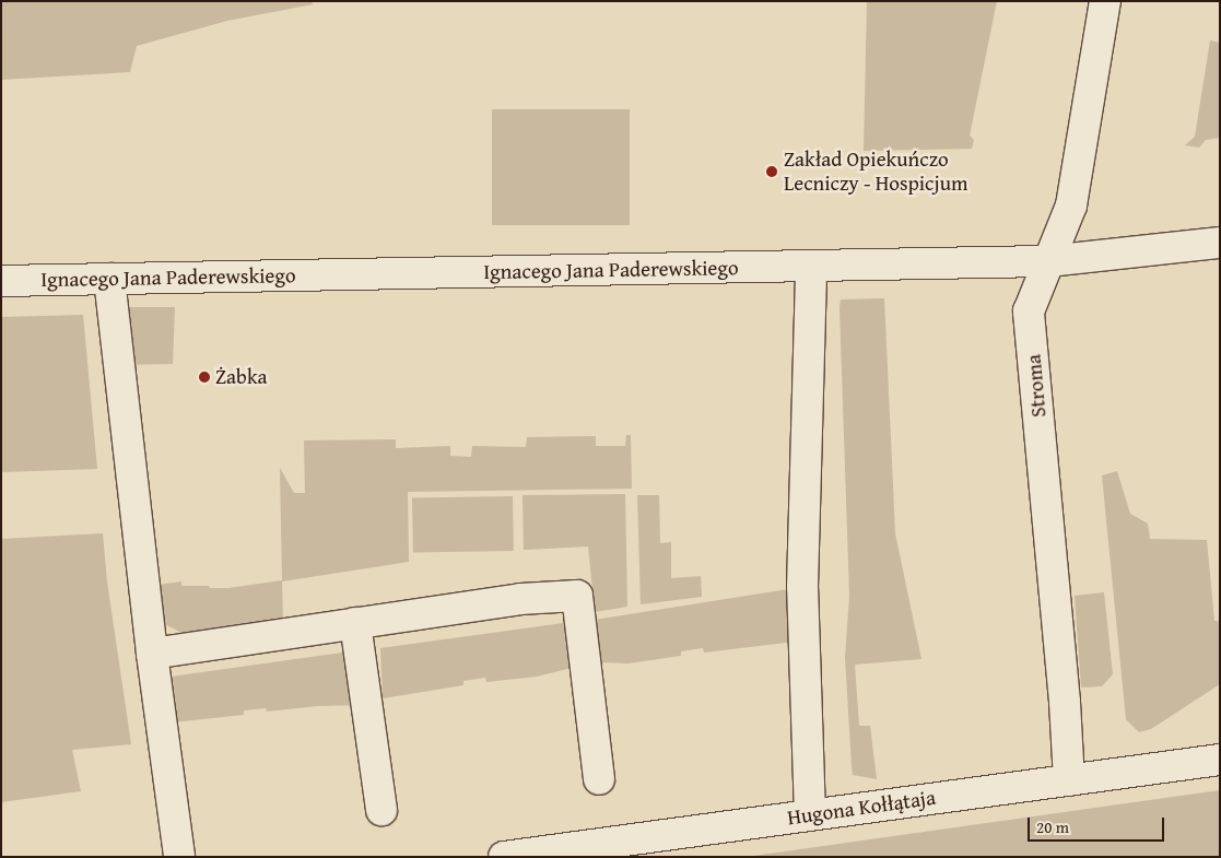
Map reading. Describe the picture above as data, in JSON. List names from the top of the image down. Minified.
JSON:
{"streets":{"street":["Ignacego Jana Paderewskiego","Stroma","Hugona Kołłątaja"]},"crossings":[["Ignacego Jana Paderewskiego","Stroma"],["Stroma","Hugona Kołłątaja"]],"places":["Zakład Opiekuńczo Lecniczy - Hospicjum","Żabka"],"scale_bar":"20 m"}
